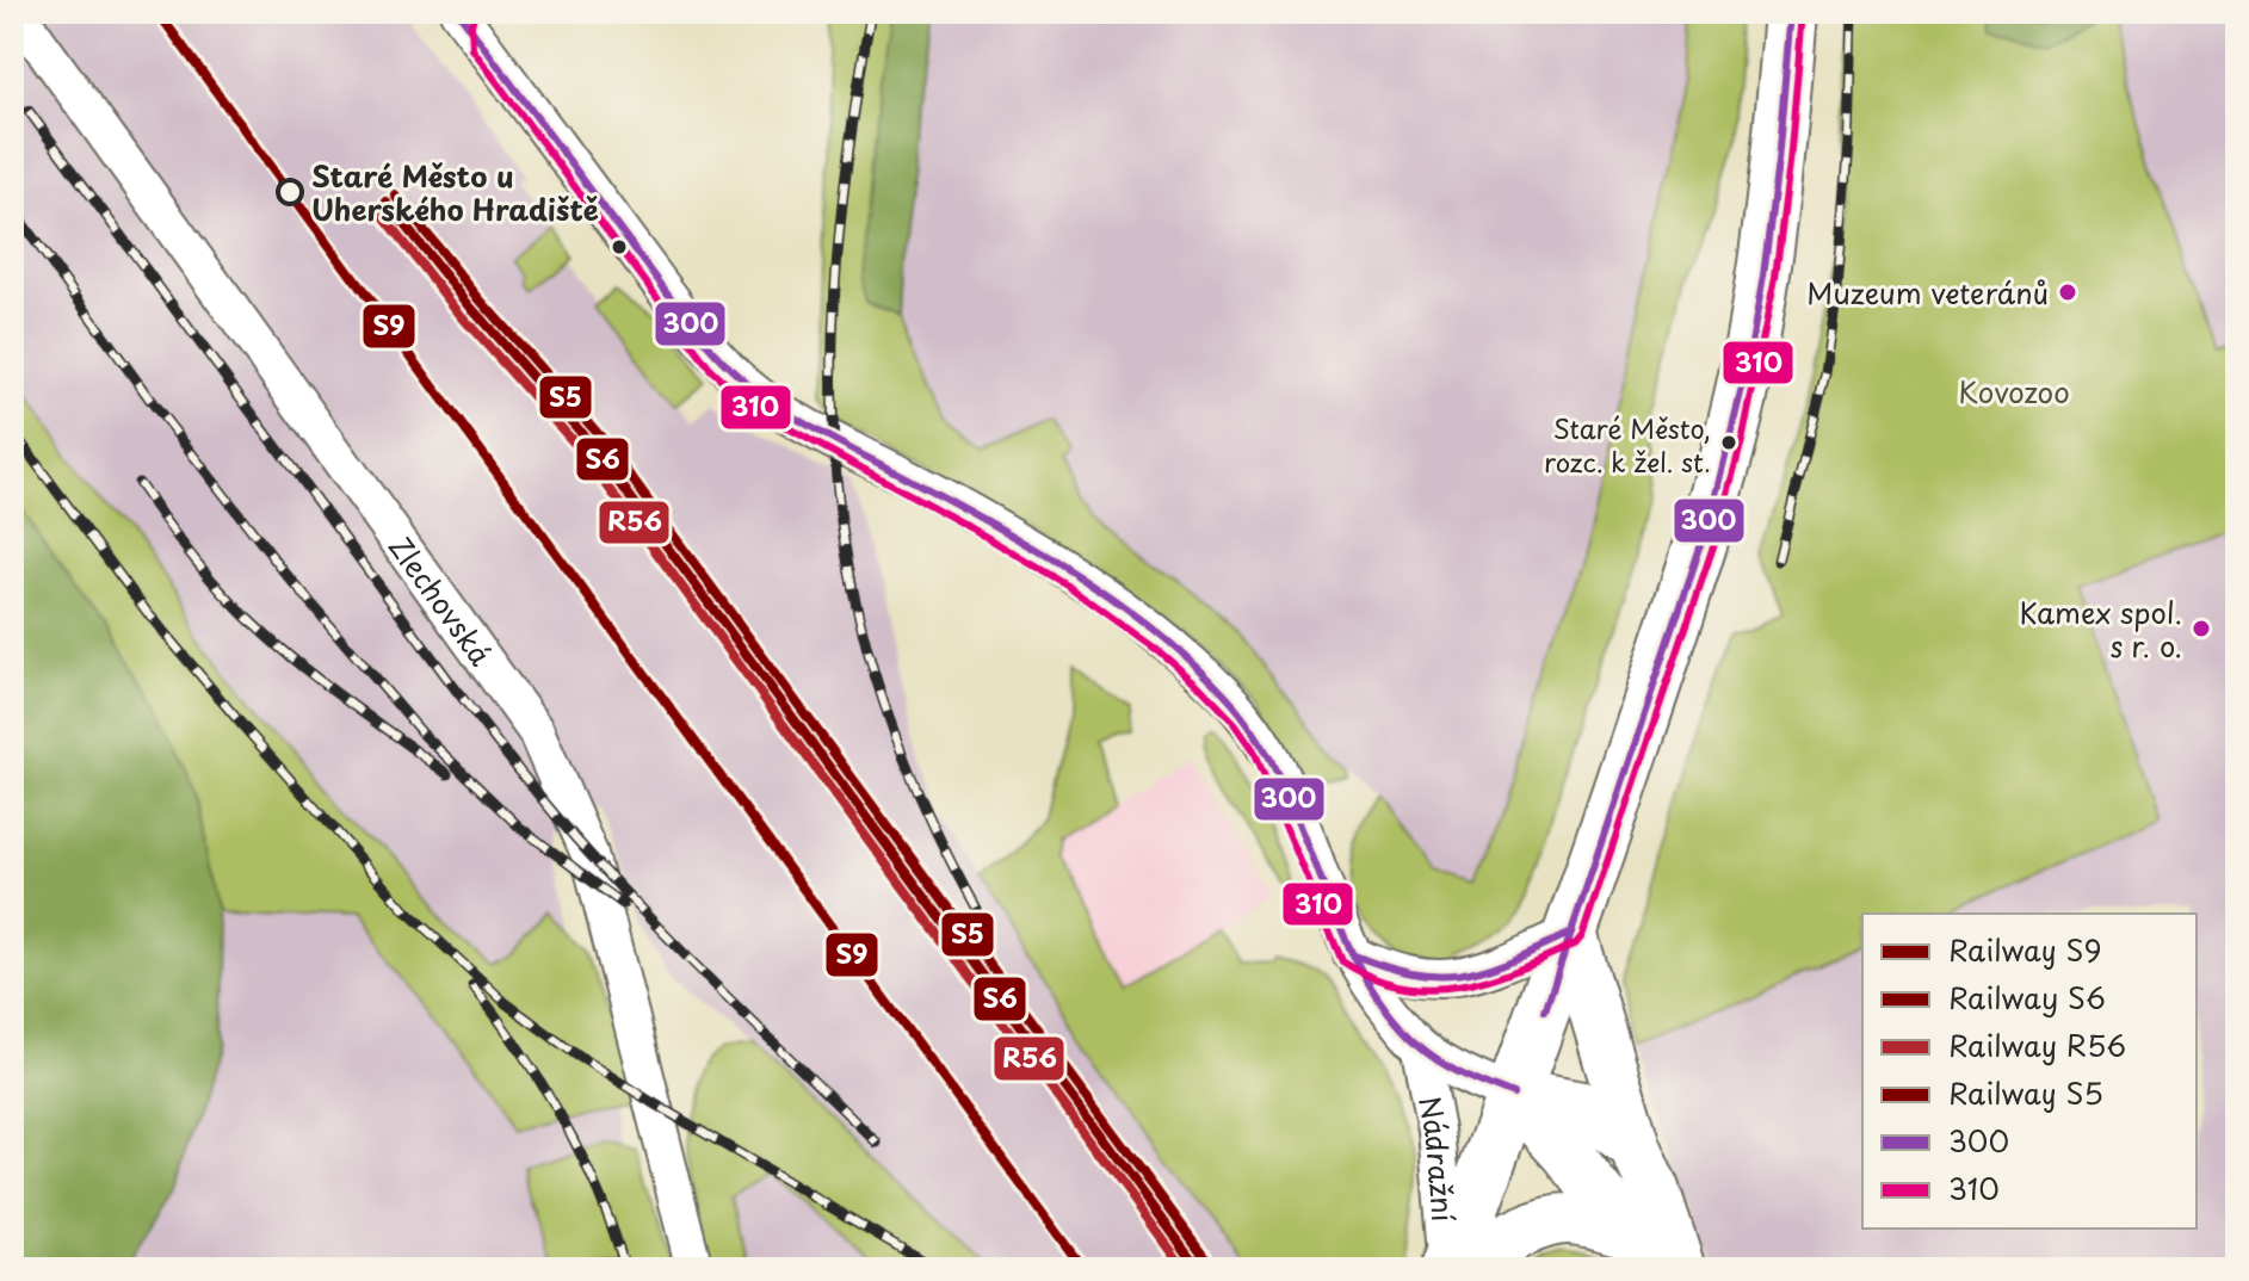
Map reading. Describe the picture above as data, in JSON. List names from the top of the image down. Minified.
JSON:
{"streets":{"street":["Zlechovská","Nádražní"]},"parks":["Kovozoo"],"places":["Staré Město u Uherského Hradiště","Muzeum veteránů","Staré Město, rozc. k žel. st.","Kamex spol. s r. o."],"lines":["rail line S9","transit line 300","transit line 310","rail line S5","rail line S6","rail line R56"],"legend":["Railway S9","Railway S6","Railway R56","Railway S5","300","310"]}
